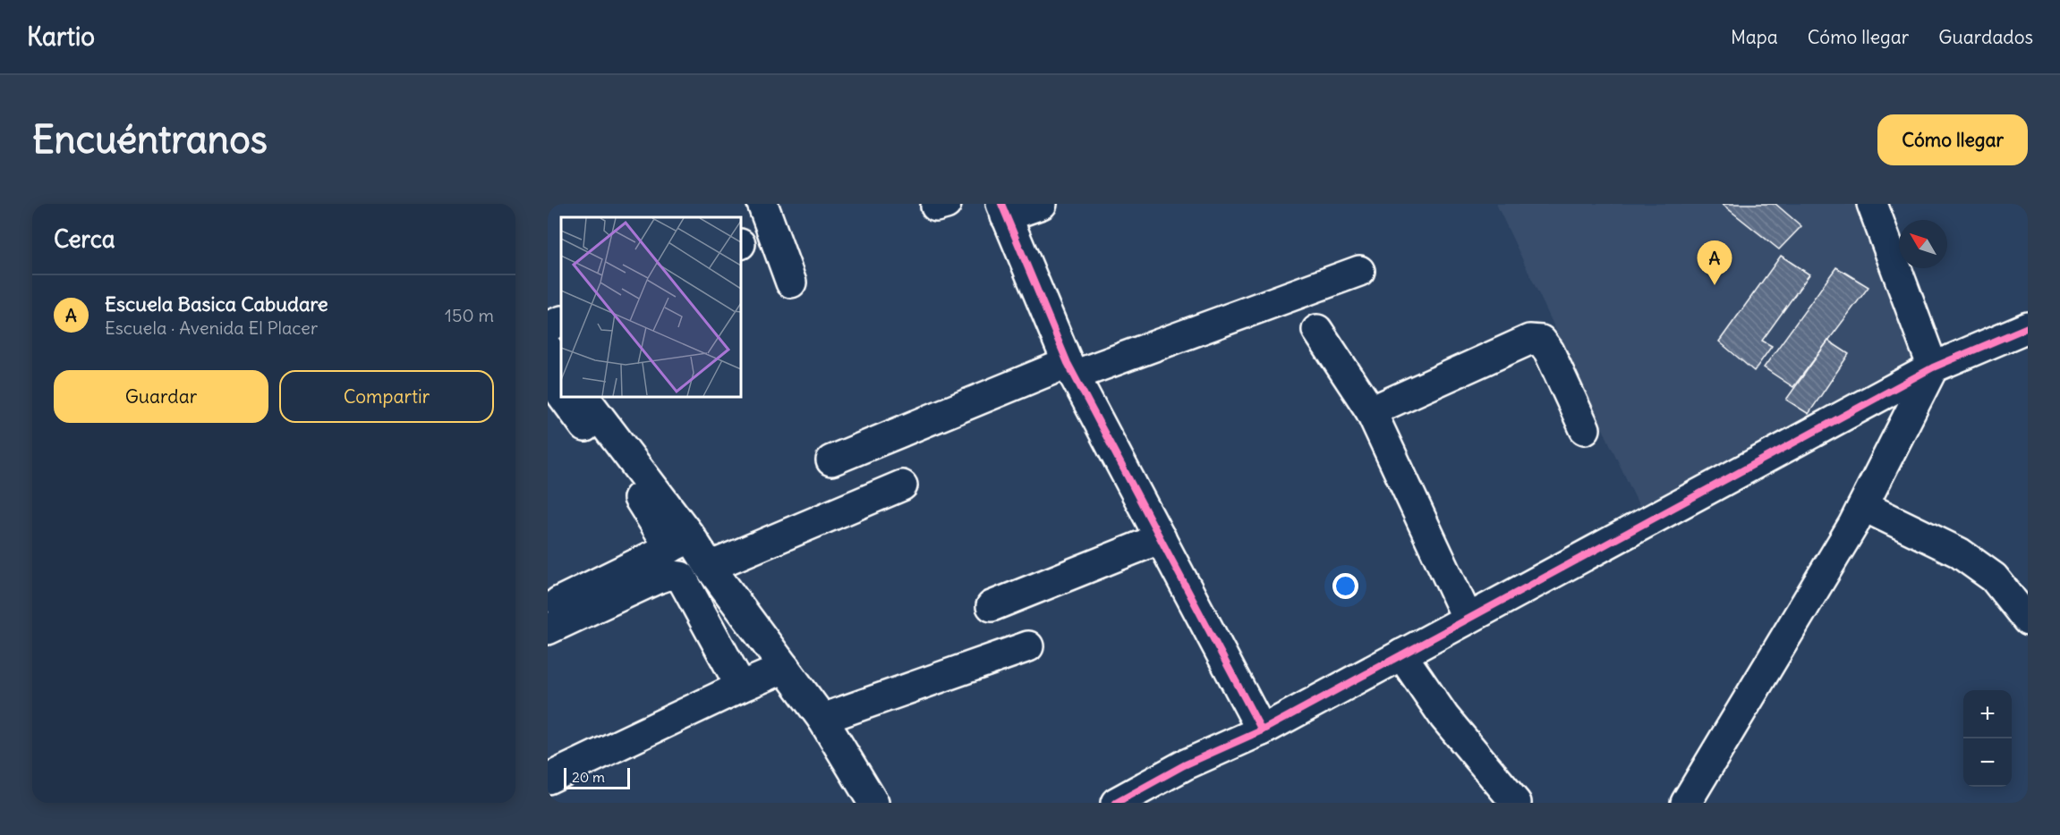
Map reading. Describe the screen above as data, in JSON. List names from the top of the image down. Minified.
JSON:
{"scale_bar":"20 m","north":"top left","page":{"header":"Kartio","nav":["Mapa","Cómo llegar","Guardados"],"buttons":["Cómo llegar",["Guardar","Compartir"]],"title":"Encuéntranos","heading":"Cerca","pins":"A","list":[{"mark":"A","name":"Escuela Basica Cabudare","note":"Escuela · Avenida El Placer","value":"150 m"}],"map_buttons":["+","−"],"scale":"20 m"}}
